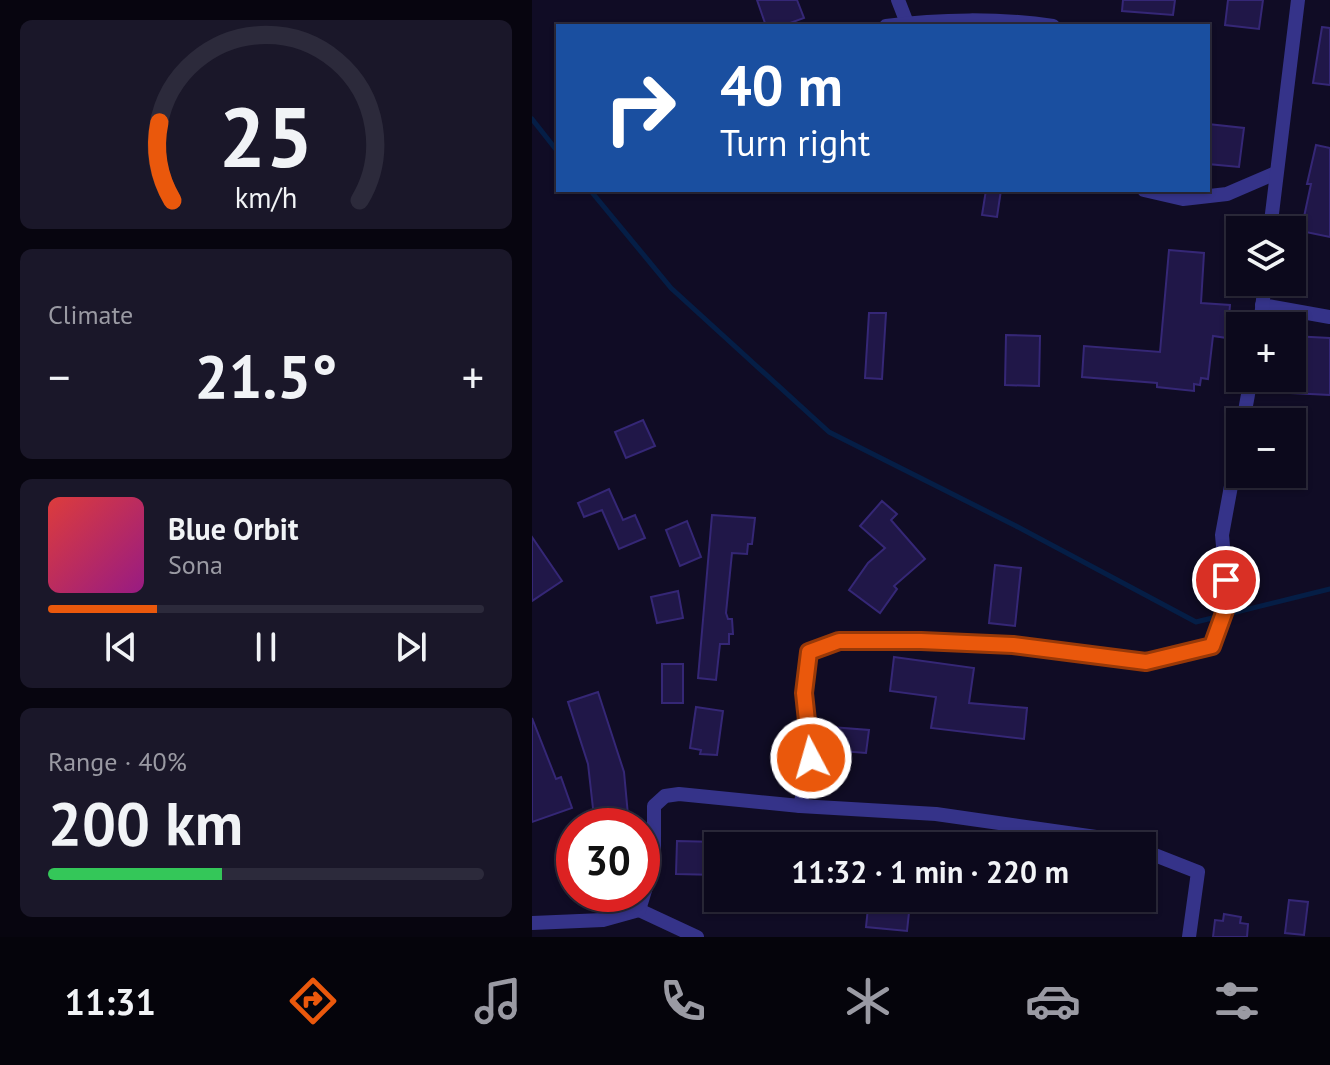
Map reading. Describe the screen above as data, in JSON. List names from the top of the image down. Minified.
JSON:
{"page":{"turn":["40 m","Turn right"],"map_buttons":["+","−"],"tile":["Climate",["Range · 40%","200 km"]],"heat":["−","21.5°","+"],"song":["Blue Orbit","Sona"],"limit":"30","trip":"11:32 · 1 min · 220 m","tabs":"11:31","gauge":["25","km/h"]}}
